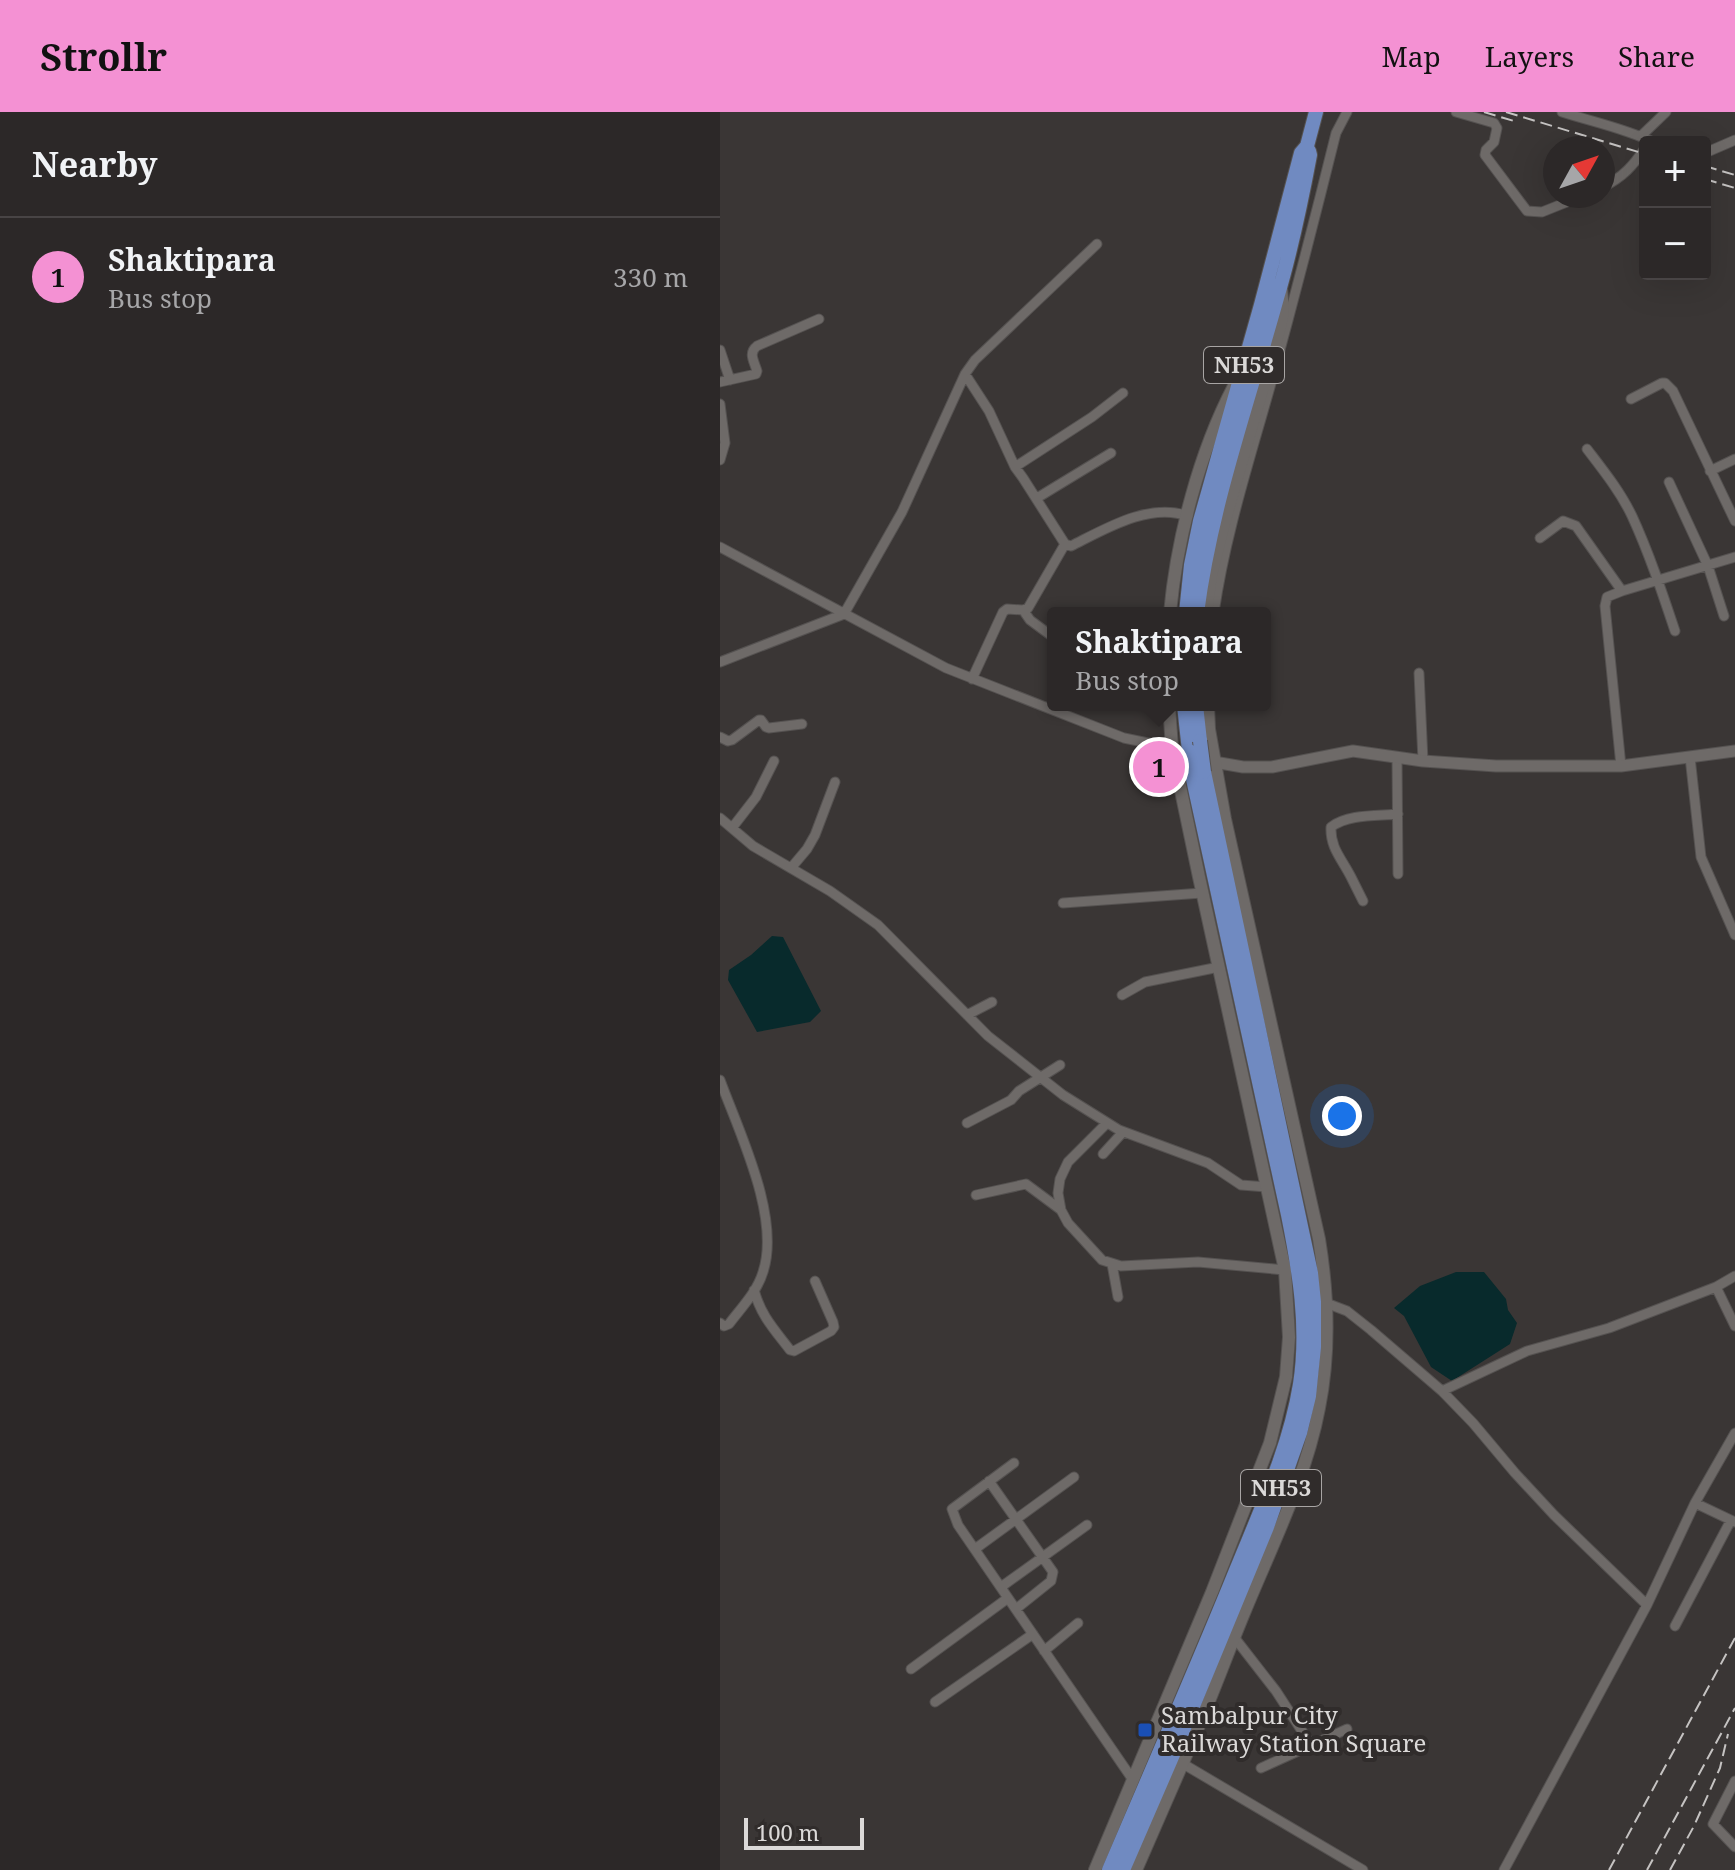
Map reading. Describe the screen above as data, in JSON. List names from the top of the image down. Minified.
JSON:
{"streets":{"highway":["NH53"]},"places":{"transit":["Sambalpur City Railway Station Square"]},"scale_bar":"100 m","north":"top right","page":{"header":"Strollr","nav":["Map","Layers","Share"],"heading":"Nearby","map_buttons":["+","−"],"list":[{"mark":"1","name":"Shaktipara","note":"Bus stop","value":"330 m"}],"popup":["Shaktipara","Bus stop"],"pins":"1","scale":"100 m"}}
